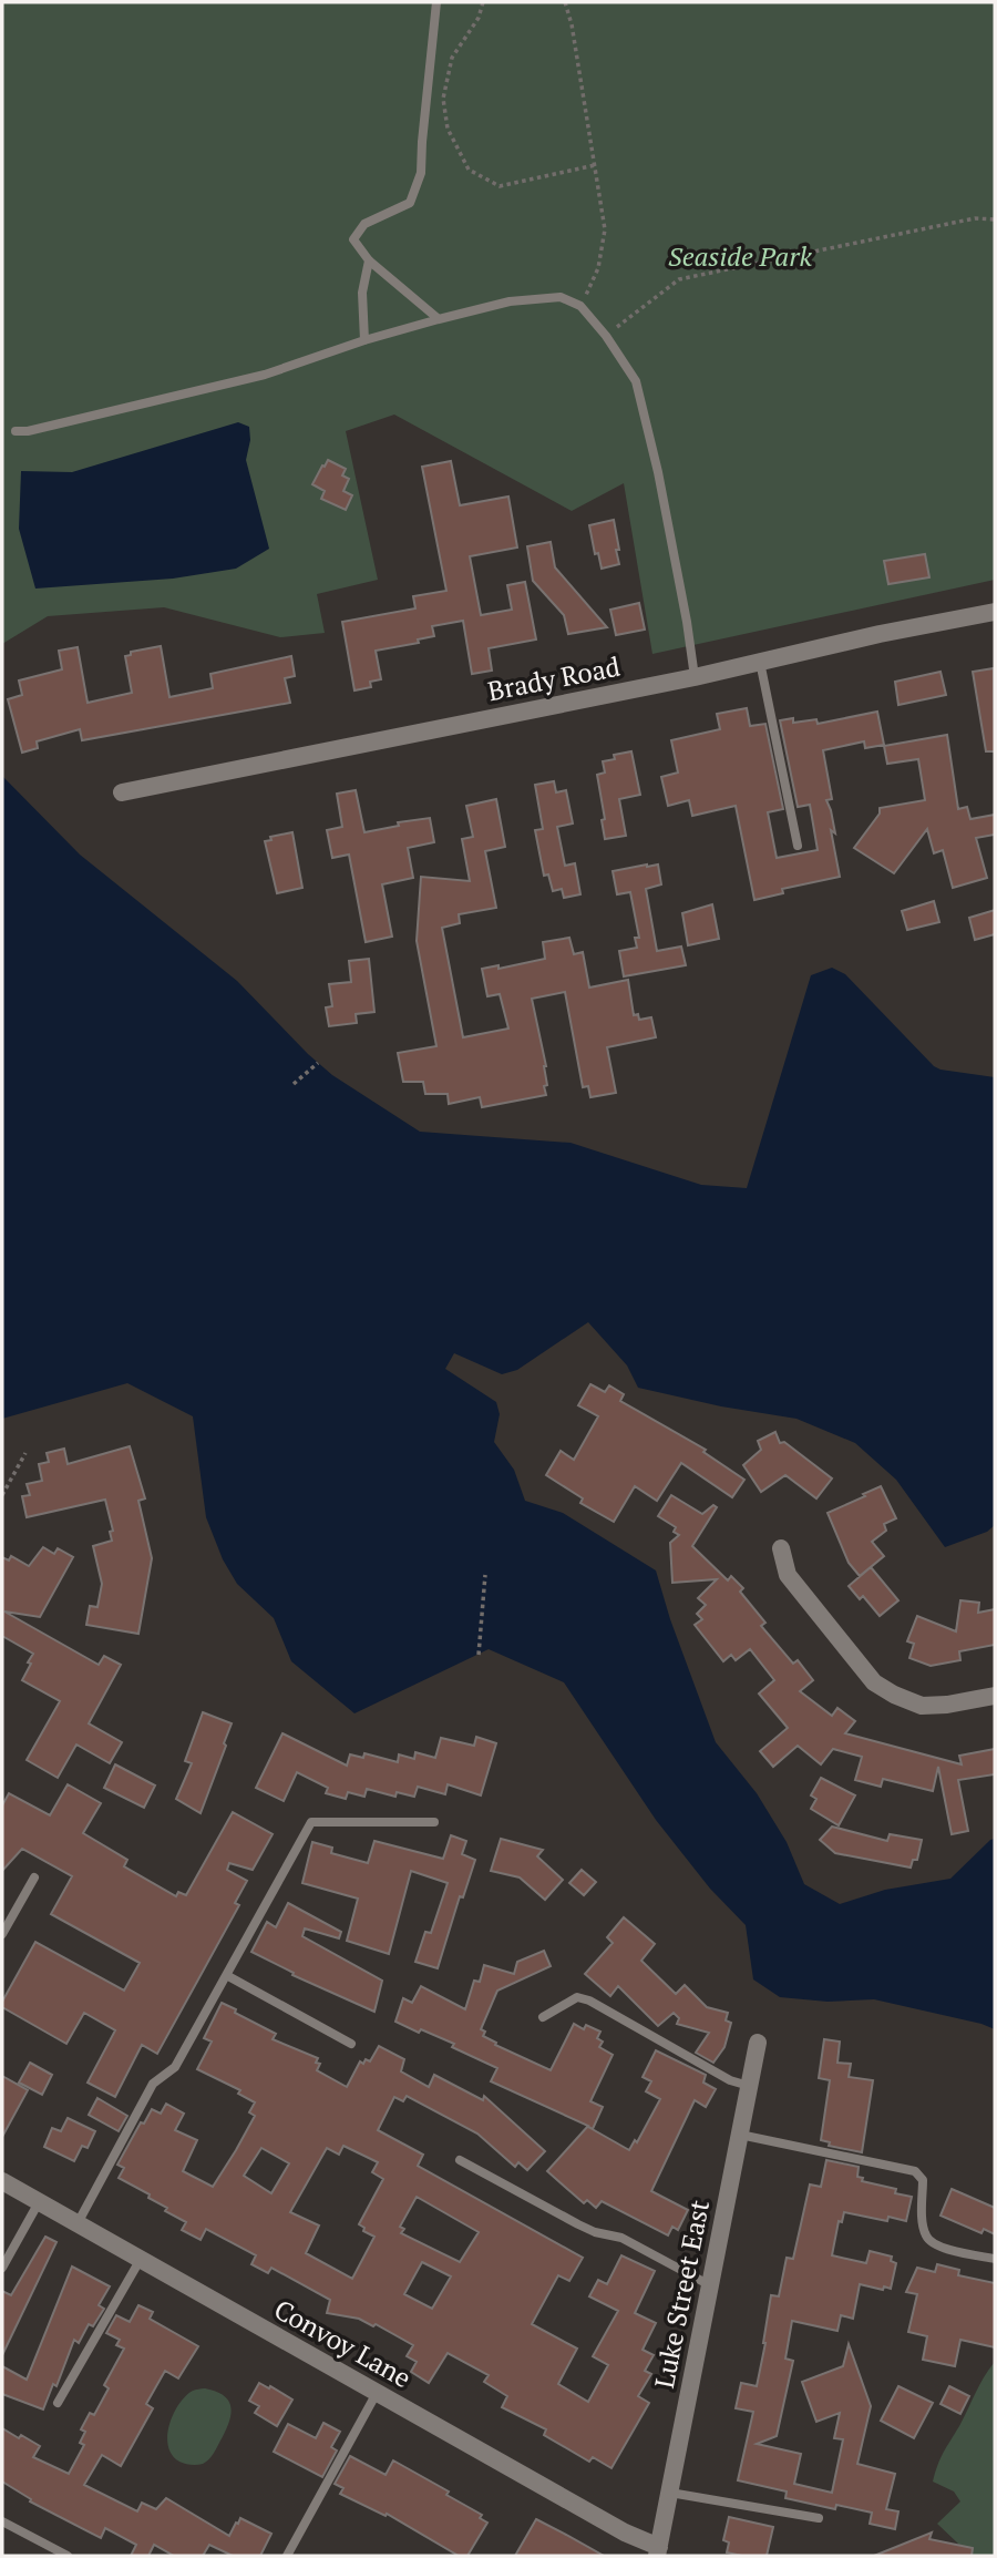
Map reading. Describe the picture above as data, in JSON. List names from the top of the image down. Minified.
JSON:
{"streets":{"street":["Brady Road","Luke Street East","Convoy Lane"]},"crossings":[["Luke Street East","Convoy Lane"]],"parks":["Seaside Park"]}
